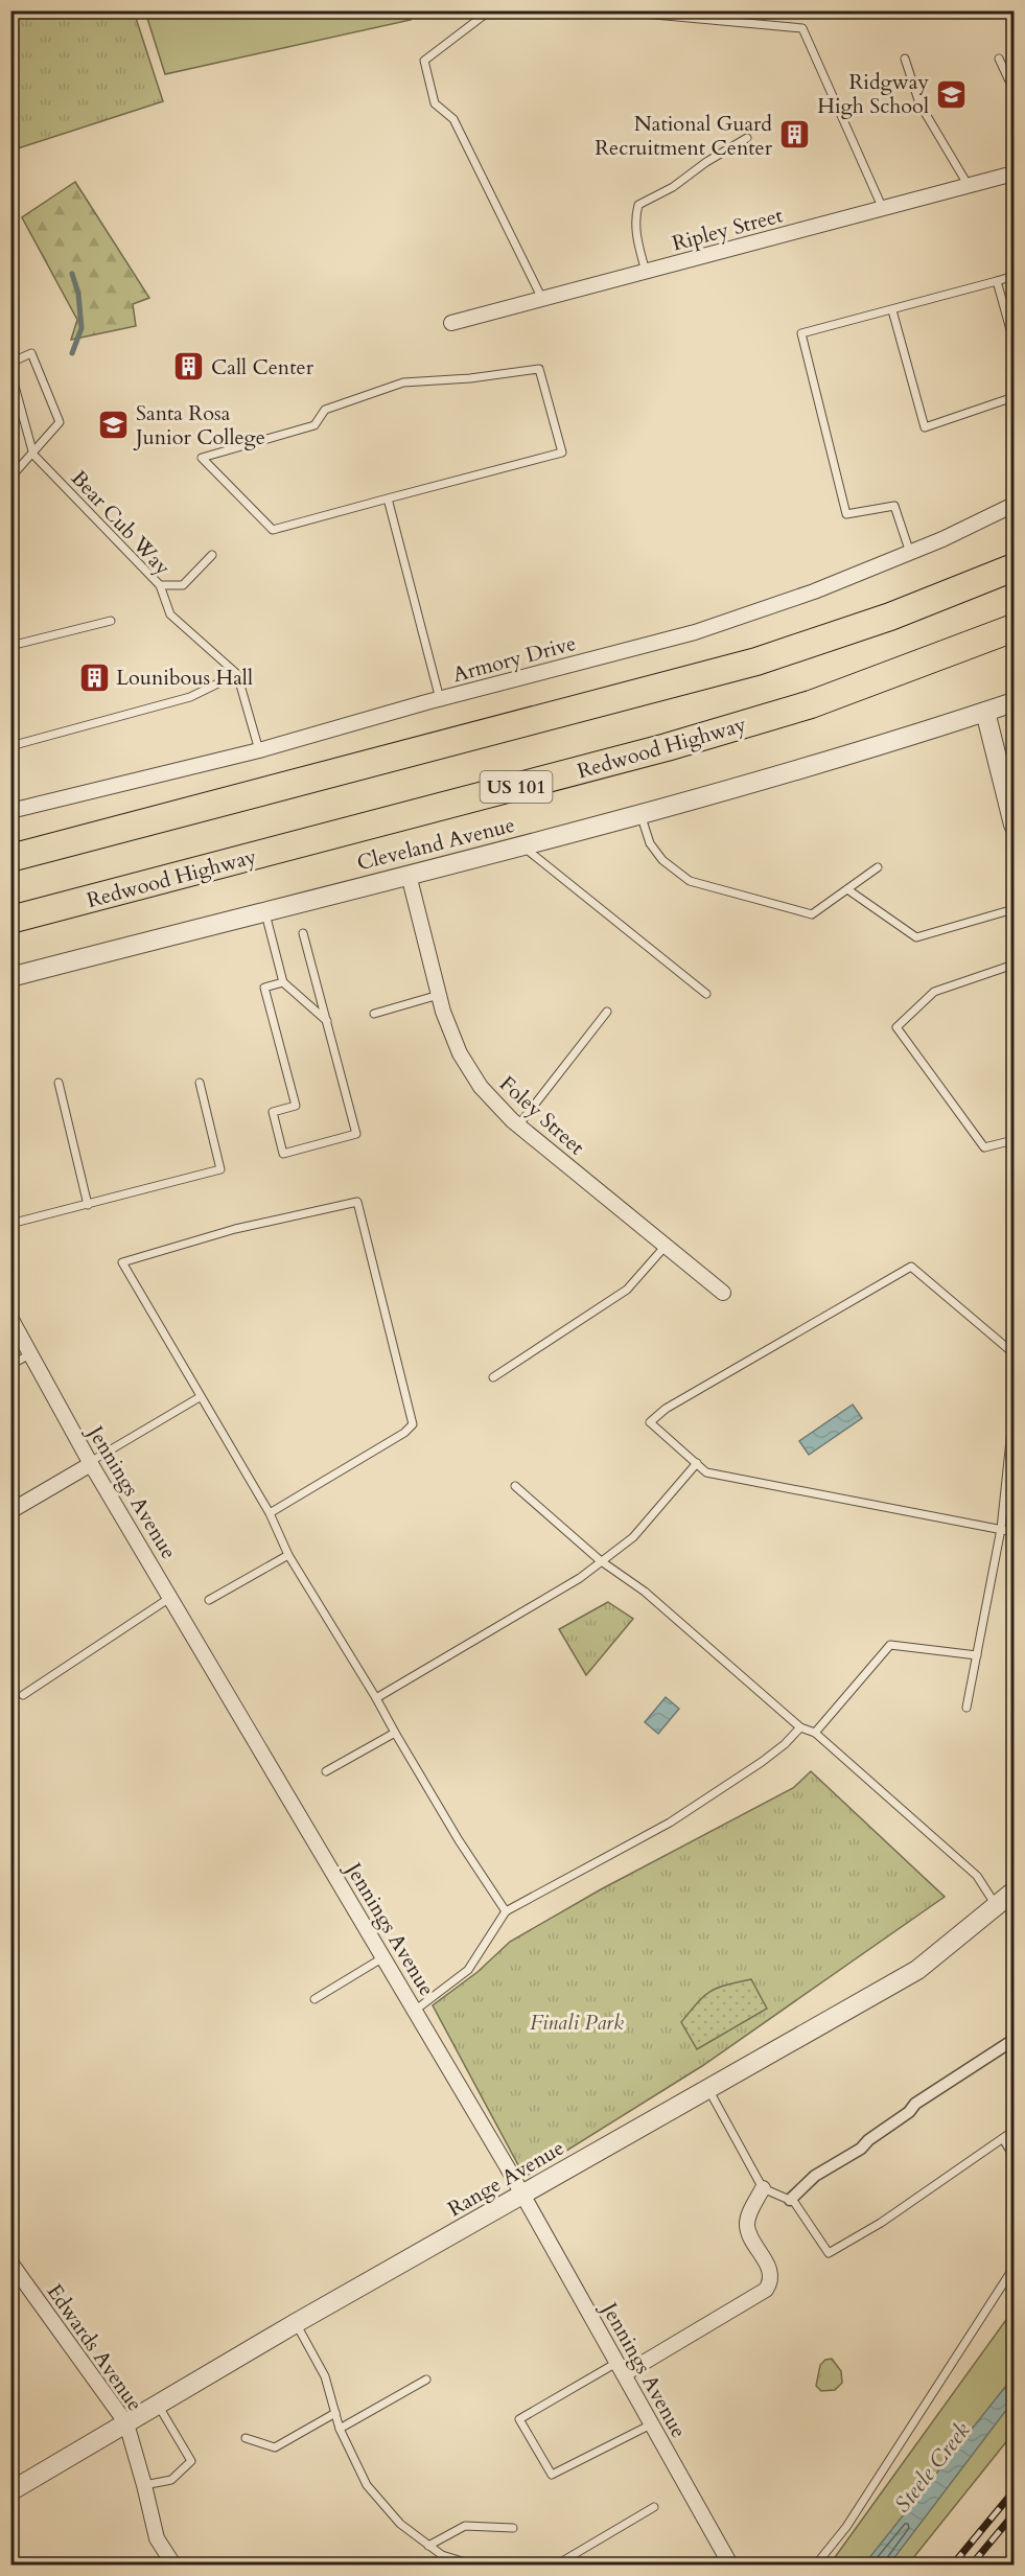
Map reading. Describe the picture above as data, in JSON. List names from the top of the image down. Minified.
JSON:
{"streets":{"highway":["Redwood Highway","US 101"],"street":["Ripley Street","Armory Drive","Cleveland Avenue","Foley Street","Jennings Avenue","Range Avenue","Edwards Avenue"],"lane":["Bear Cub Way"]},"crossings":[["Cleveland Avenue","Foley Street"],["Jennings Avenue","Range Avenue"],["Range Avenue","Edwards Avenue"]],"water":["Steele Creek"],"parks":["Finali Park"],"places":{"school or university":["Ridgway High School","Santa Rosa Junior College"],"building":["National Guard Recruitment Center","Call Center","Lounibous Hall"]}}
